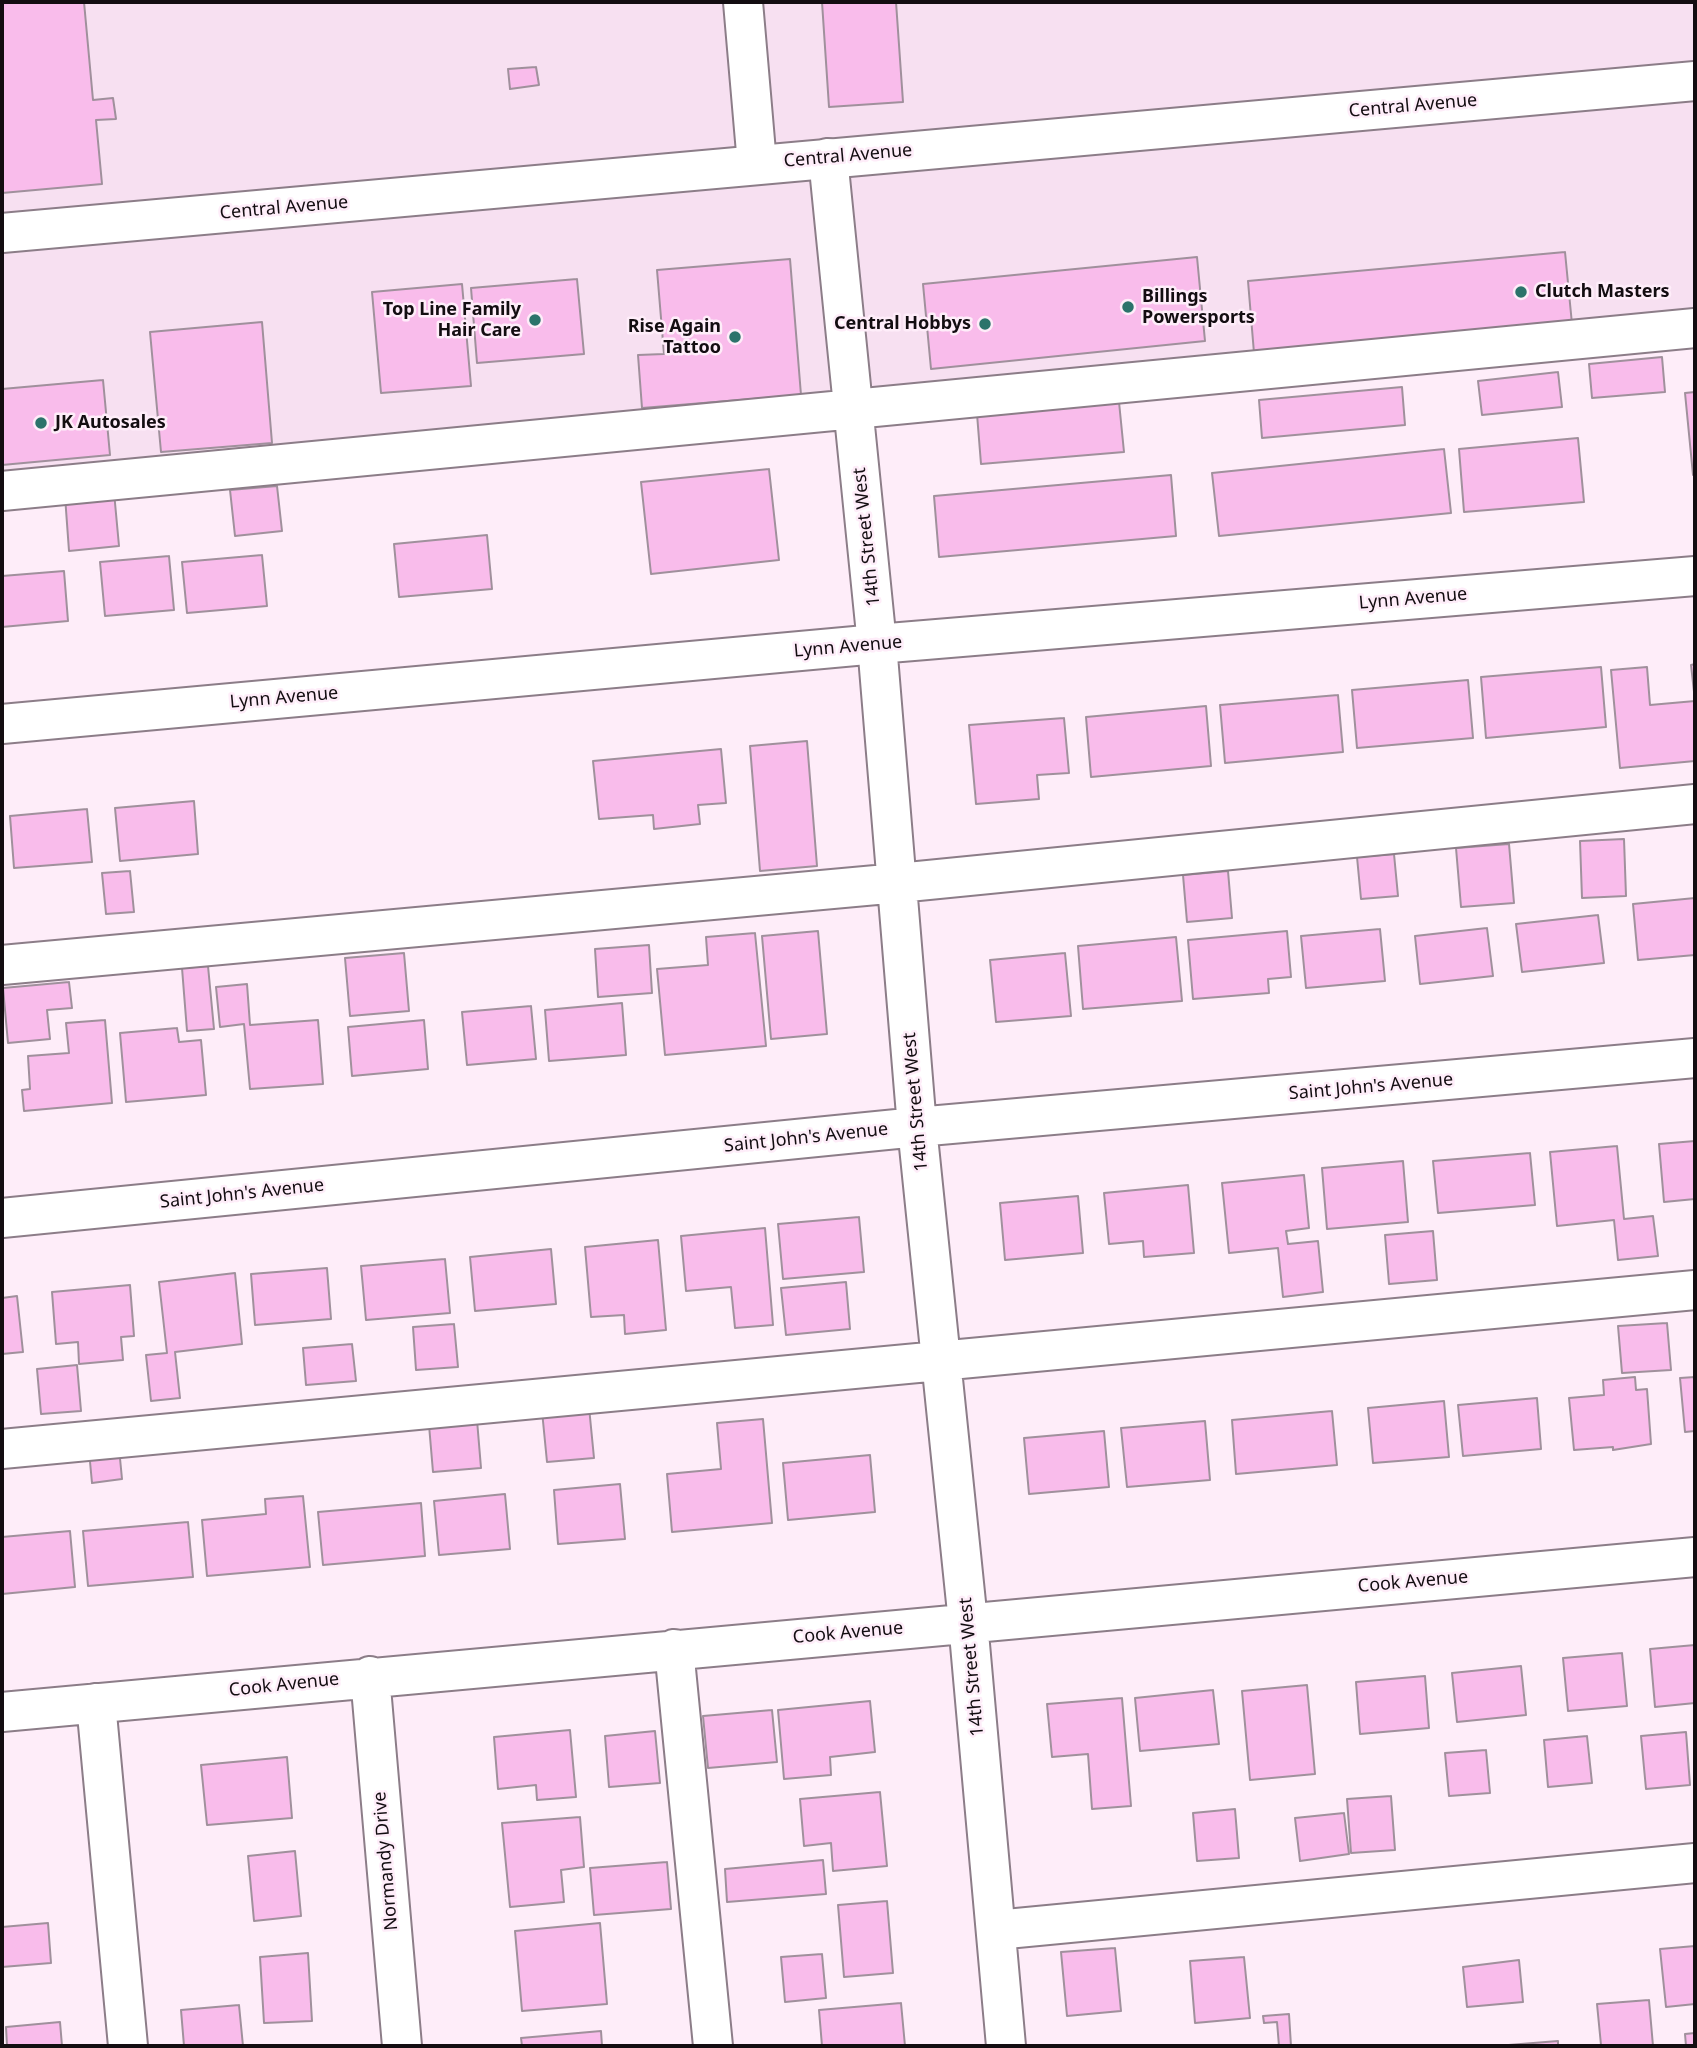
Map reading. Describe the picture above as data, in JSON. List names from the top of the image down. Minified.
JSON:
{"streets":{"street":["Central Avenue","14th Street West","Lynn Avenue","Saint John's Avenue","Cook Avenue","Normandy Drive"]},"crossings":[["Central Avenue","14th Street West"],["14th Street West","Lynn Avenue"],["14th Street West","Saint John's Avenue"],["14th Street West","Cook Avenue"],["Cook Avenue","Normandy Drive"]],"places":["Clutch Masters","Billings Powersports","Top Line Family Hair Care","Central Hobbys","Rise Again Tattoo","JK Autosales"]}
